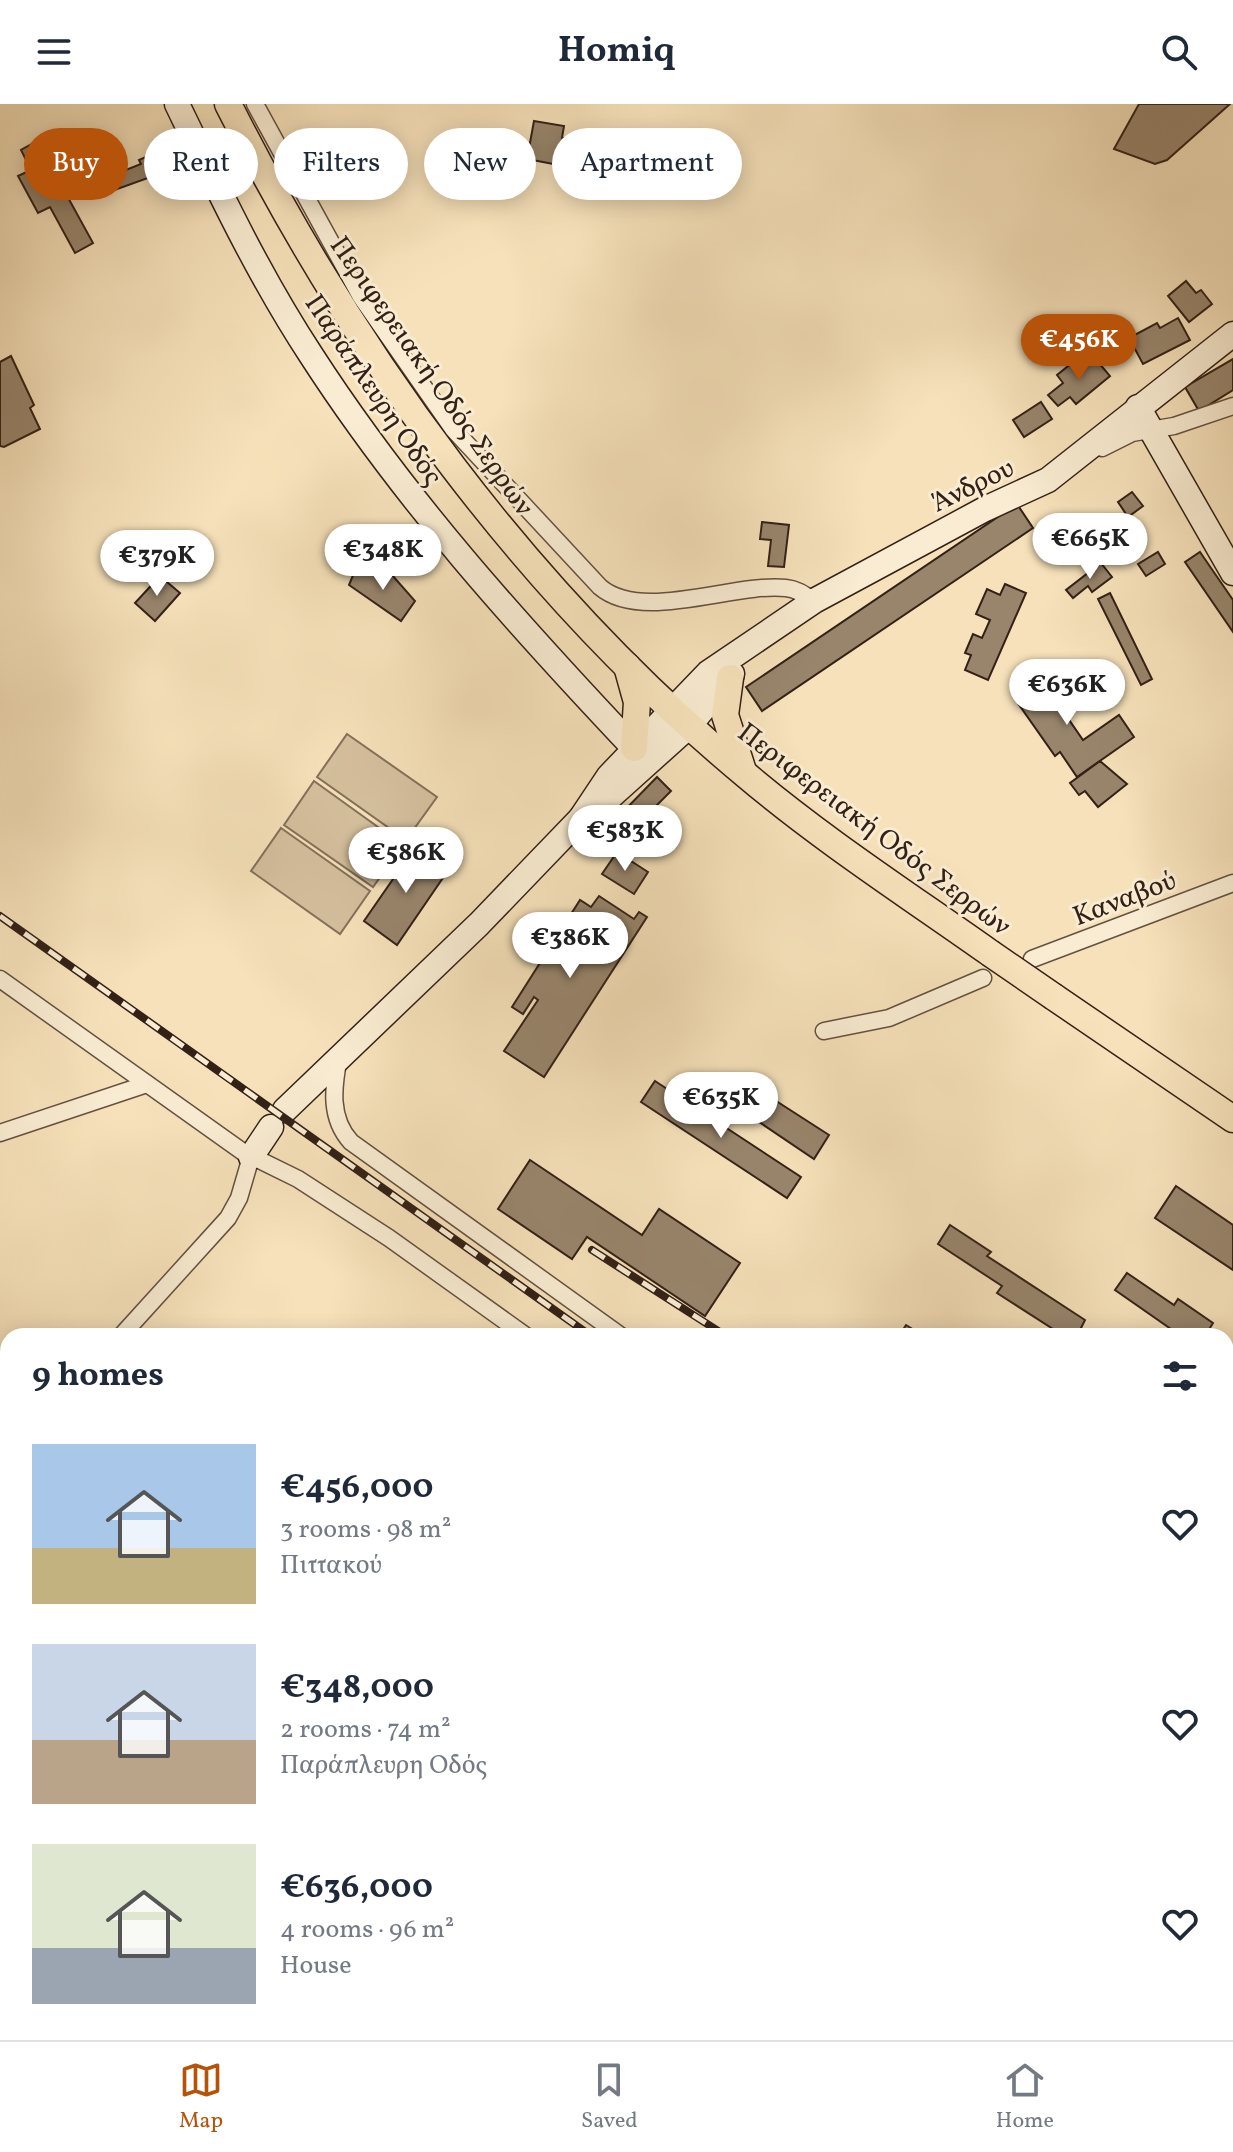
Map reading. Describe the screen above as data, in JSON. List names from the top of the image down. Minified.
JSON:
{"streets":{"main road":["Περιφερειακή Οδός Σερρών"],"street":["Παράπλευρη Οδός","Άνδρου","Καναβού"]},"crossings":[["Περιφερειακή Οδός Σερρών","Άνδρου"]],"page":{"header":"Homiq","chip":["Buy","Rent","Filters","New","Apartment"],"price":["€456K","€665K","€348K","€379K","€636K","€583K","€586K","€386K","€635K"],"heading":"9 homes","list":[{"name":"€456,000","note":"3 rooms · 98 m² · Πιττακού"},{"name":"€348,000","note":"2 rooms · 74 m² · Παράπλευρη Οδός"},{"name":"€636,000","note":"4 rooms · 96 m² · House"}],"tabs":["Map","Saved","Home"]}}
